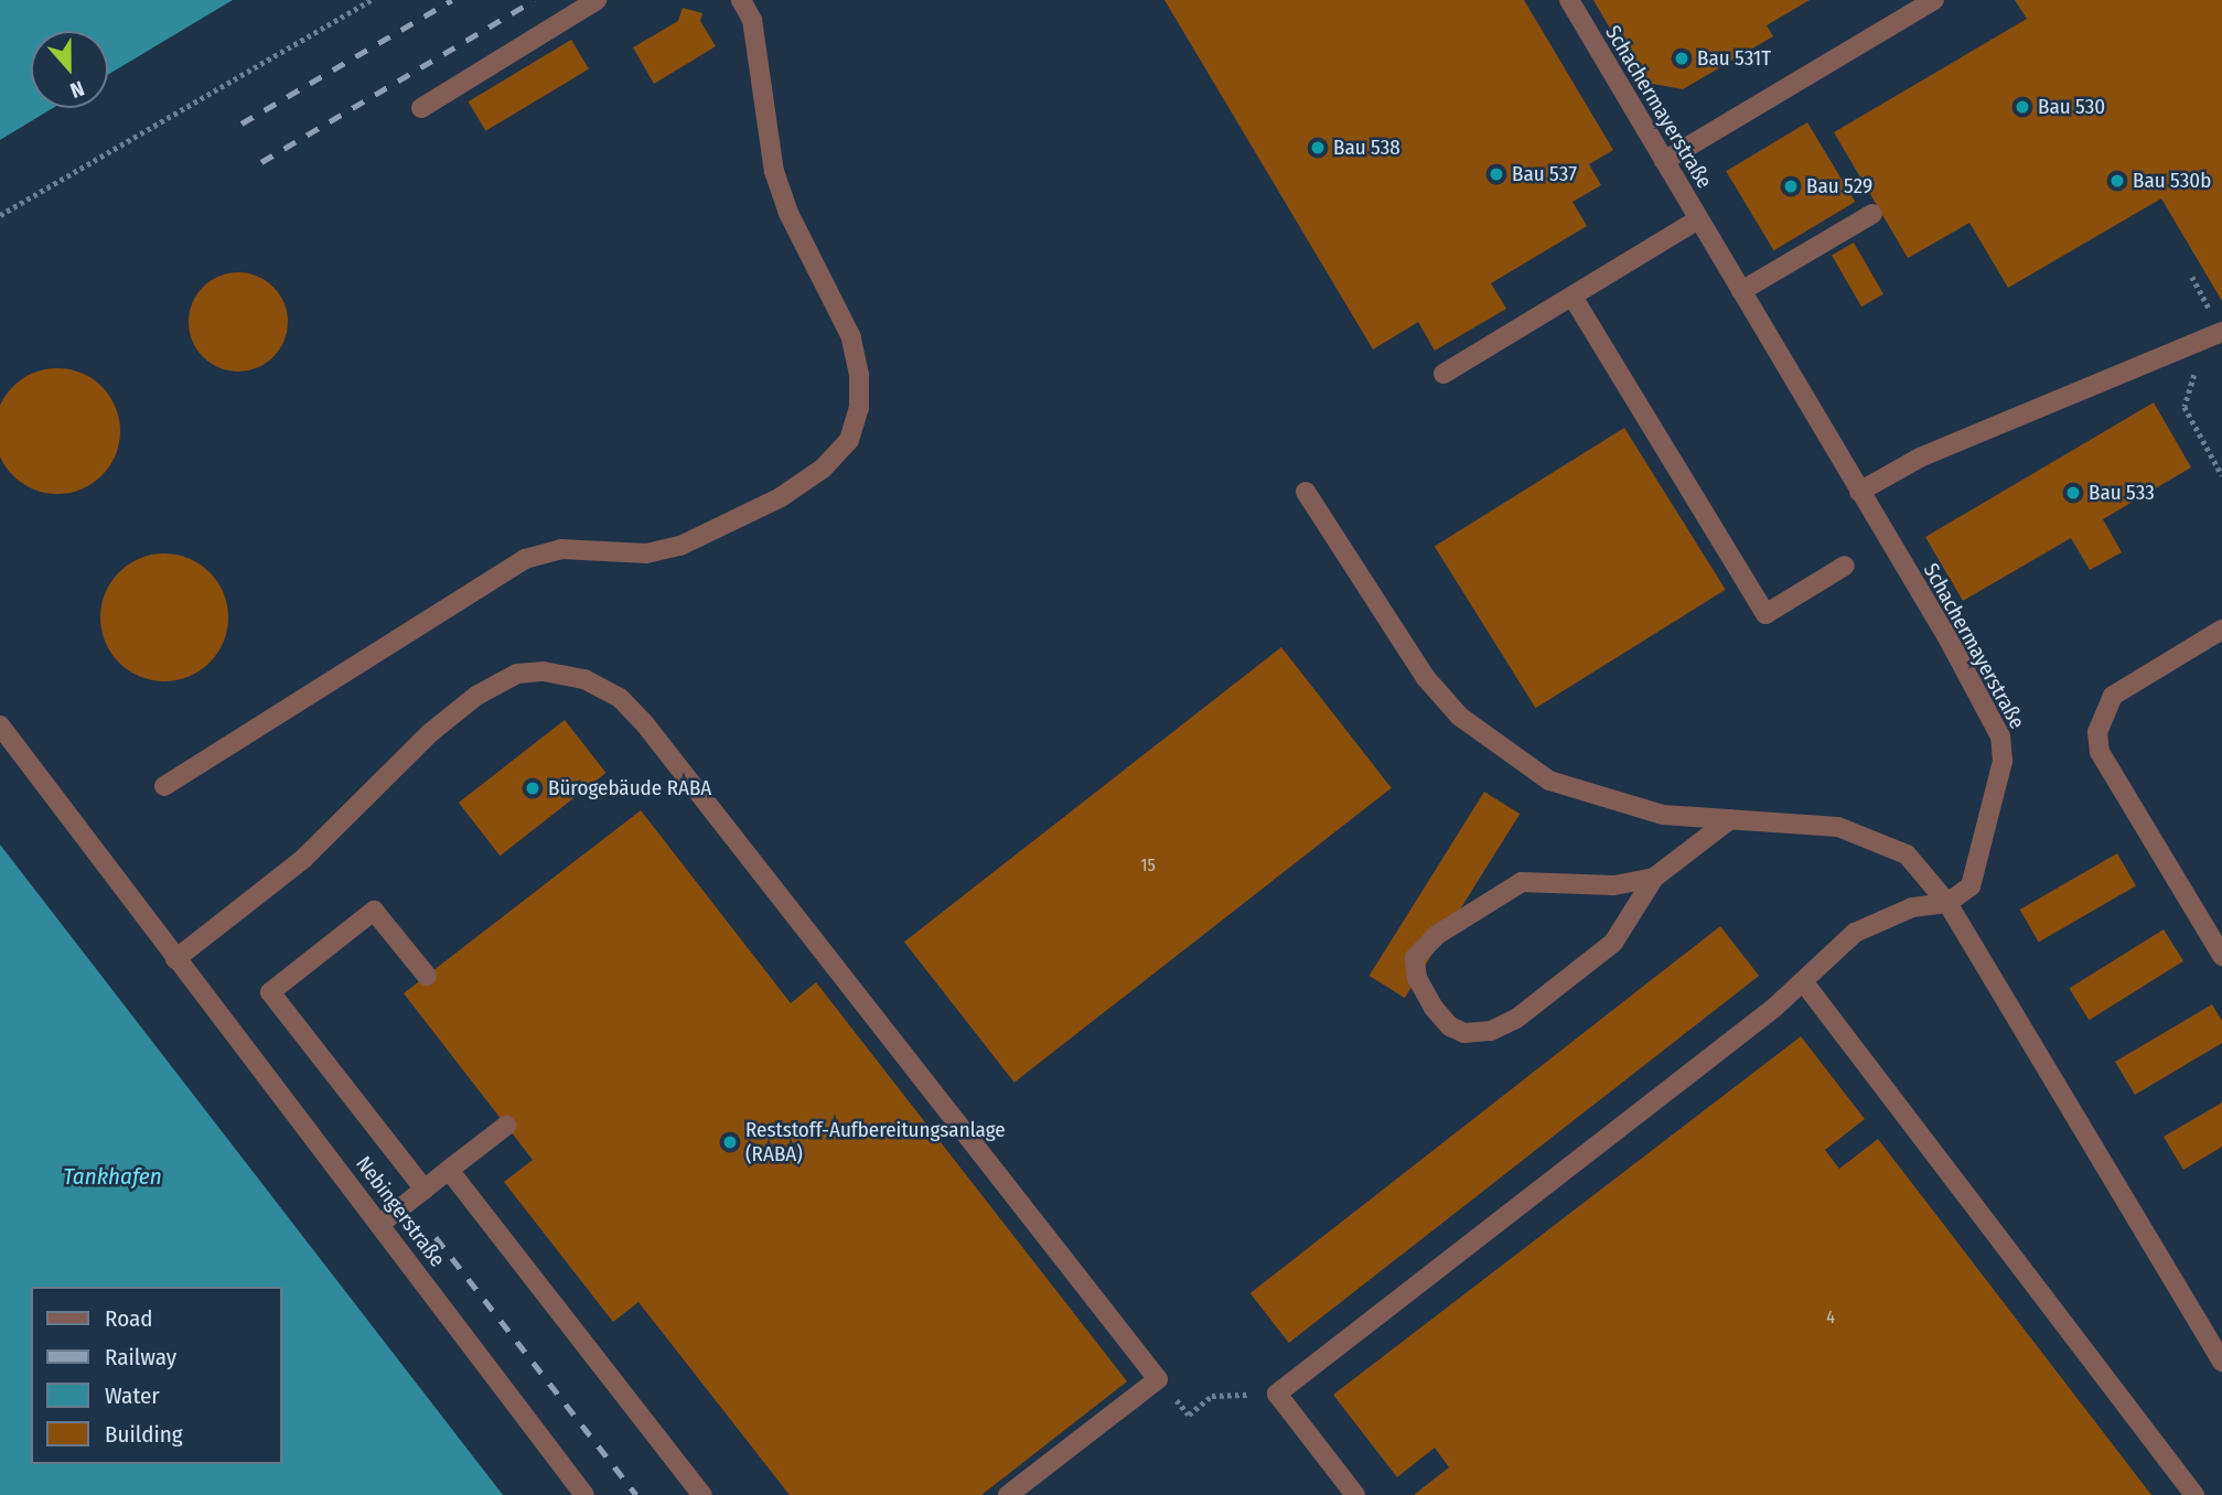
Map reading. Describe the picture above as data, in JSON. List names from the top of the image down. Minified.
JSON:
{"streets":{"street":["Schachermayerstraße","Nebingerstraße"]},"water":["Tankhafen"],"places":["Bau 531T","Bau 530","Bau 538","Bau 537","Bau 530b","Bau 529","Bau 533","Bürogebäude RABA","Reststoff-Aufbereitungsanlage (RABA)"],"house_numbers":["15","4"],"legend":["Road","Railway","Water","Building"],"north":"bottom"}
